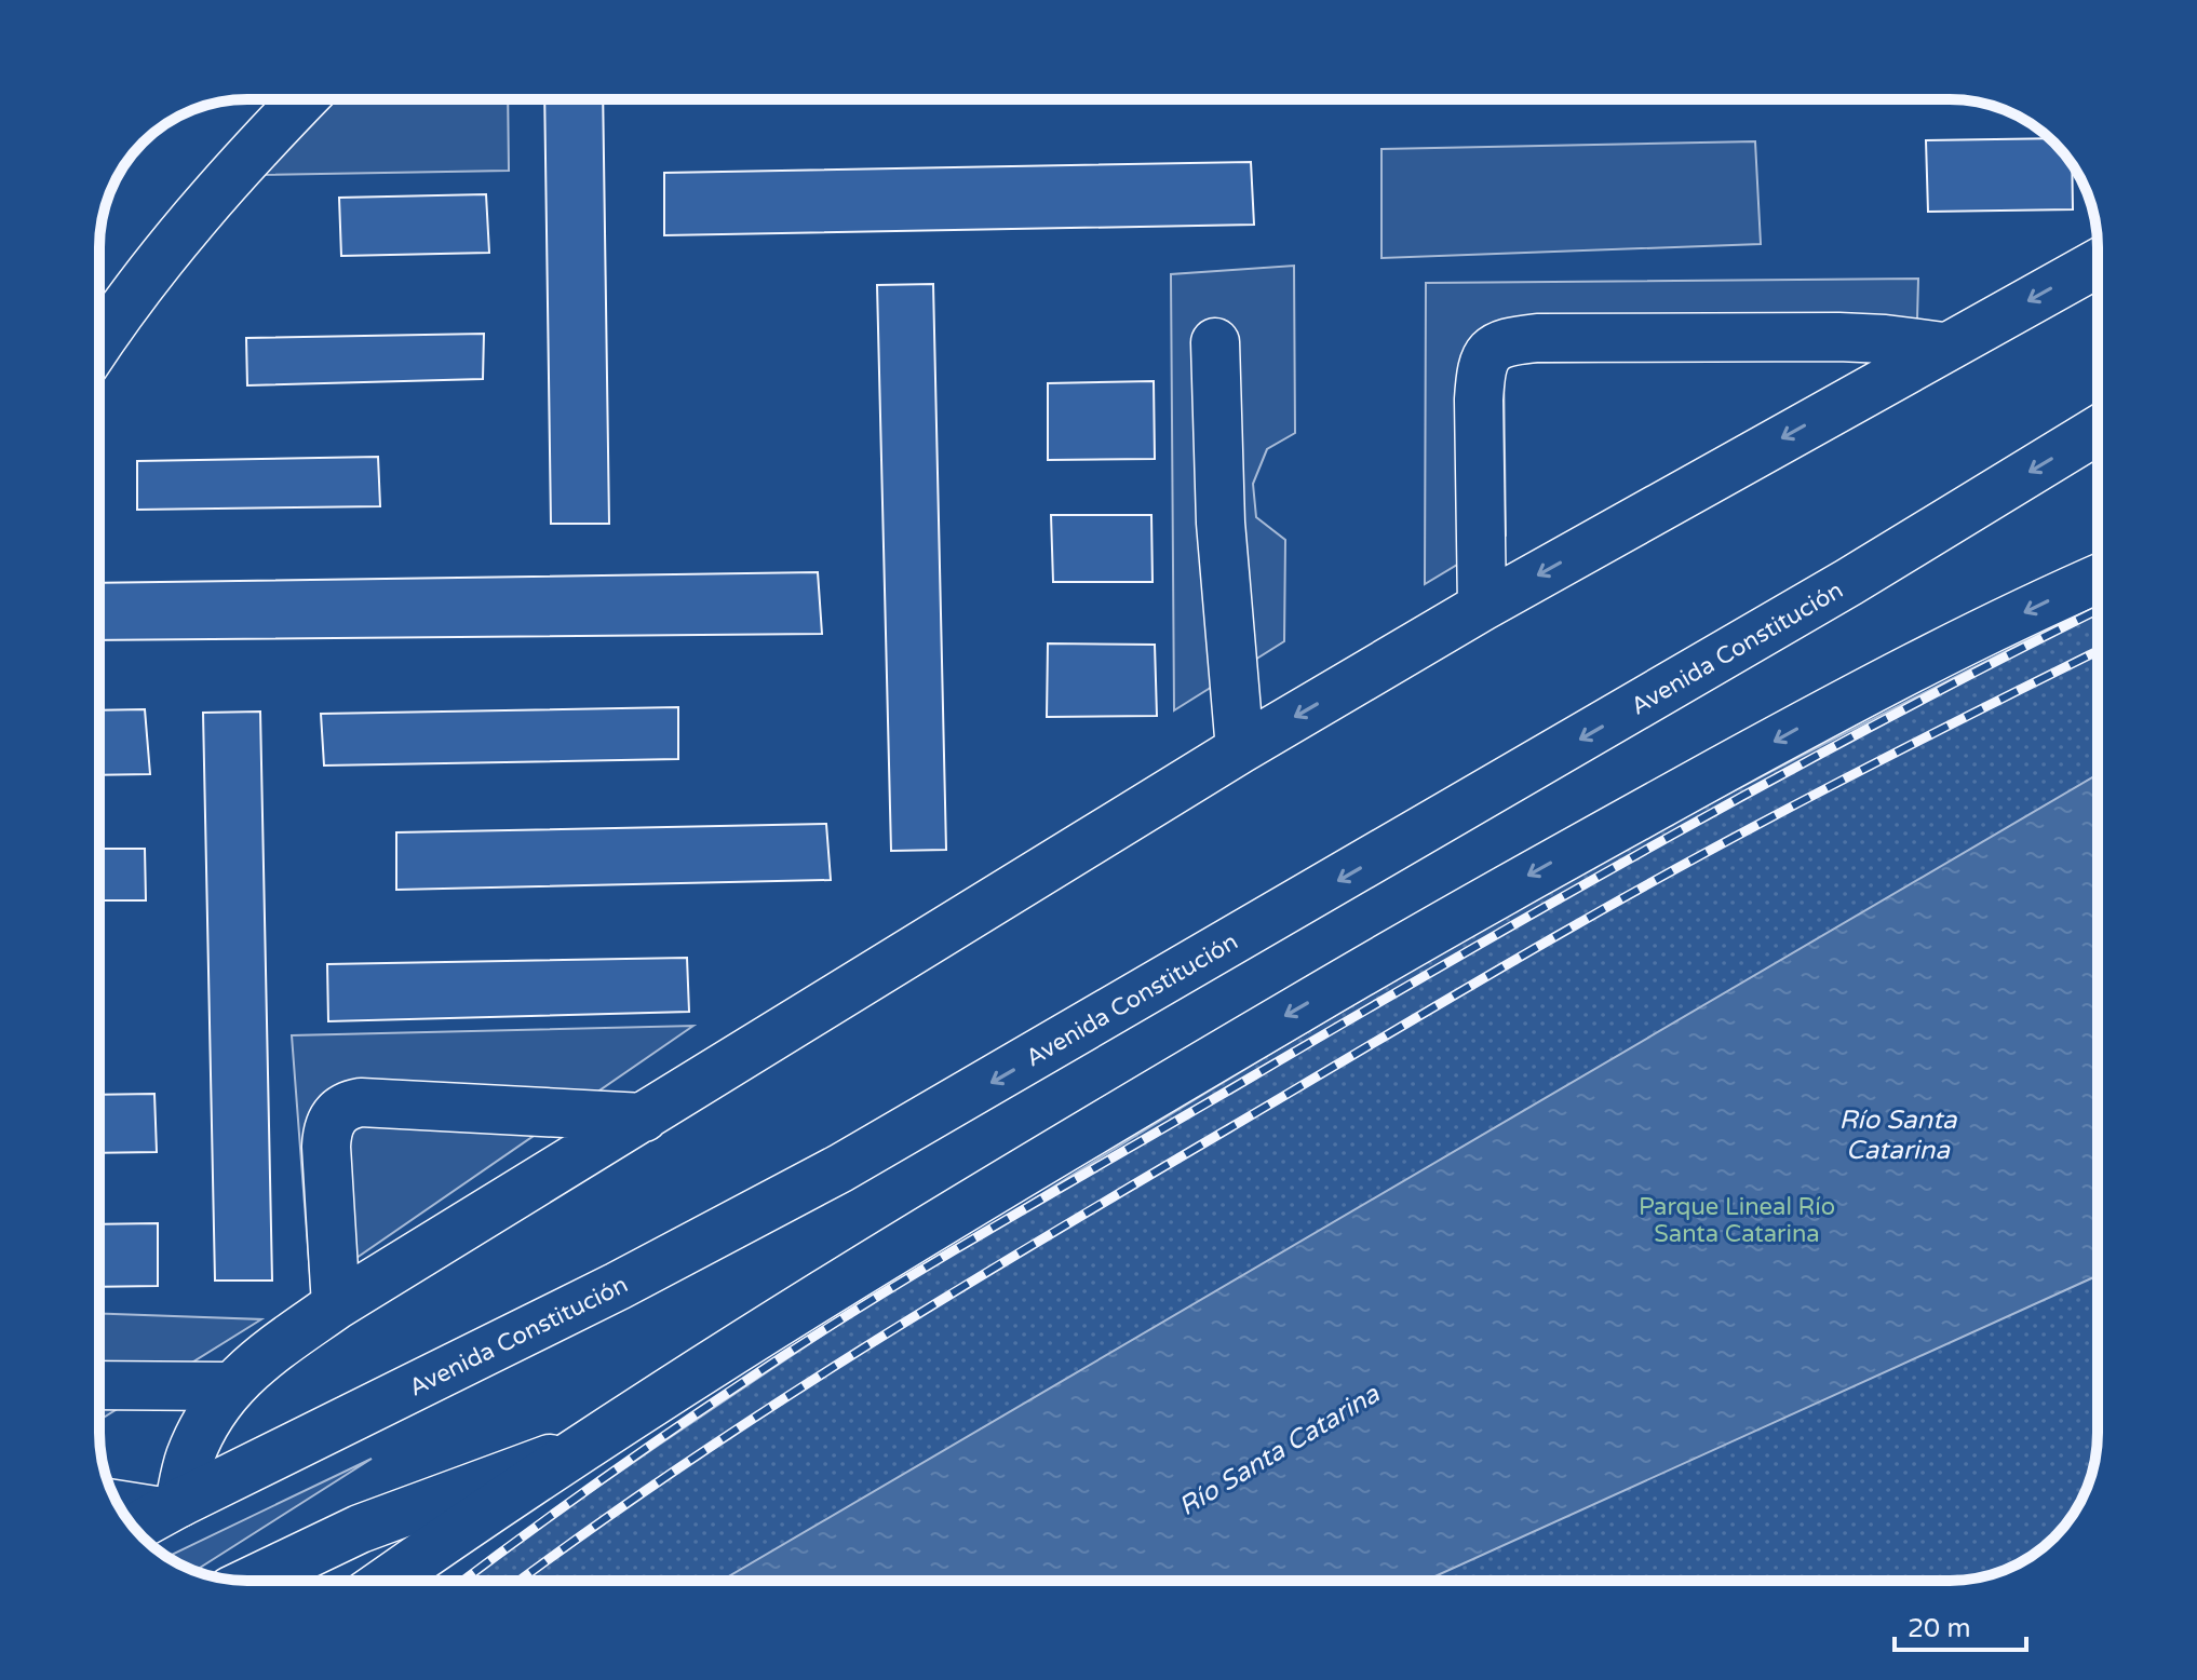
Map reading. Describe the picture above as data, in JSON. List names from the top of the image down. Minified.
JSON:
{"streets":{"main road":["Avenida Constitución"]},"water":["Río Santa Catarina"],"parks":["Parque Lineal Río Santa Catarina"],"scale_bar":"20 m"}
